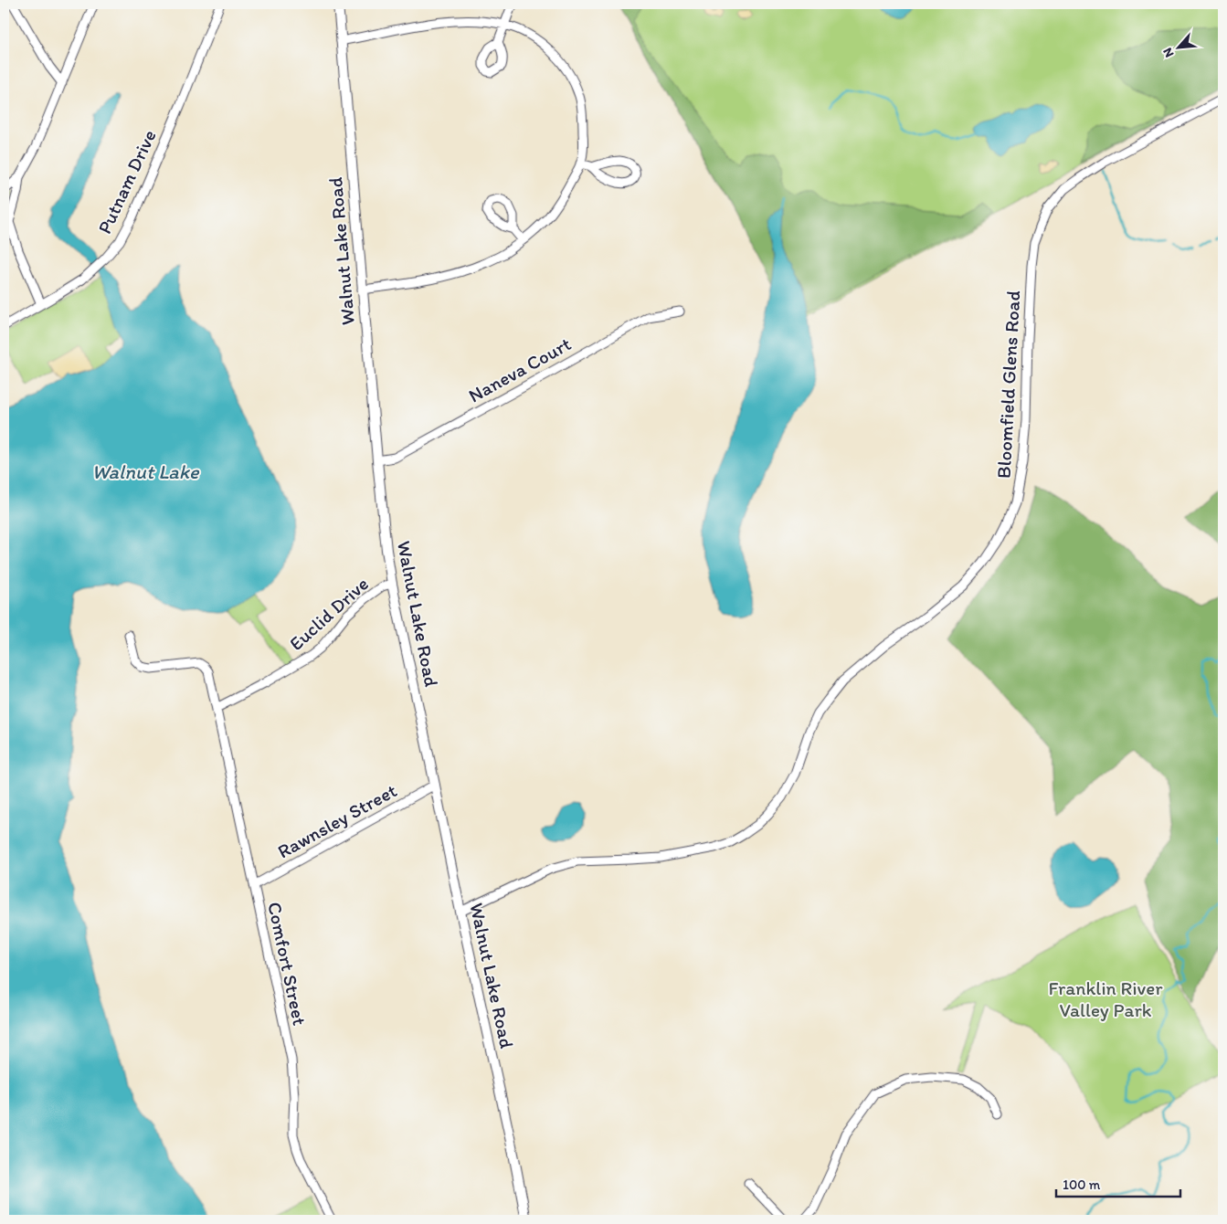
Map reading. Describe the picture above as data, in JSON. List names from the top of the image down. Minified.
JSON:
{"streets":{"street":["Putnam Drive","Walnut Lake Road","Naneva Court","Bloomfield Glens Road","Euclid Drive","Rawnsley Street","Comfort Street"]},"crossings":[["Walnut Lake Road","Naneva Court"],["Walnut Lake Road","Bloomfield Glens Road"],["Walnut Lake Road","Euclid Drive"],["Walnut Lake Road","Rawnsley Street"],["Euclid Drive","Comfort Street"],["Rawnsley Street","Comfort Street"]],"water":["Walnut Lake"],"parks":["Franklin River Valley Park"],"scale_bar":"100 m","north":"bottom left"}
